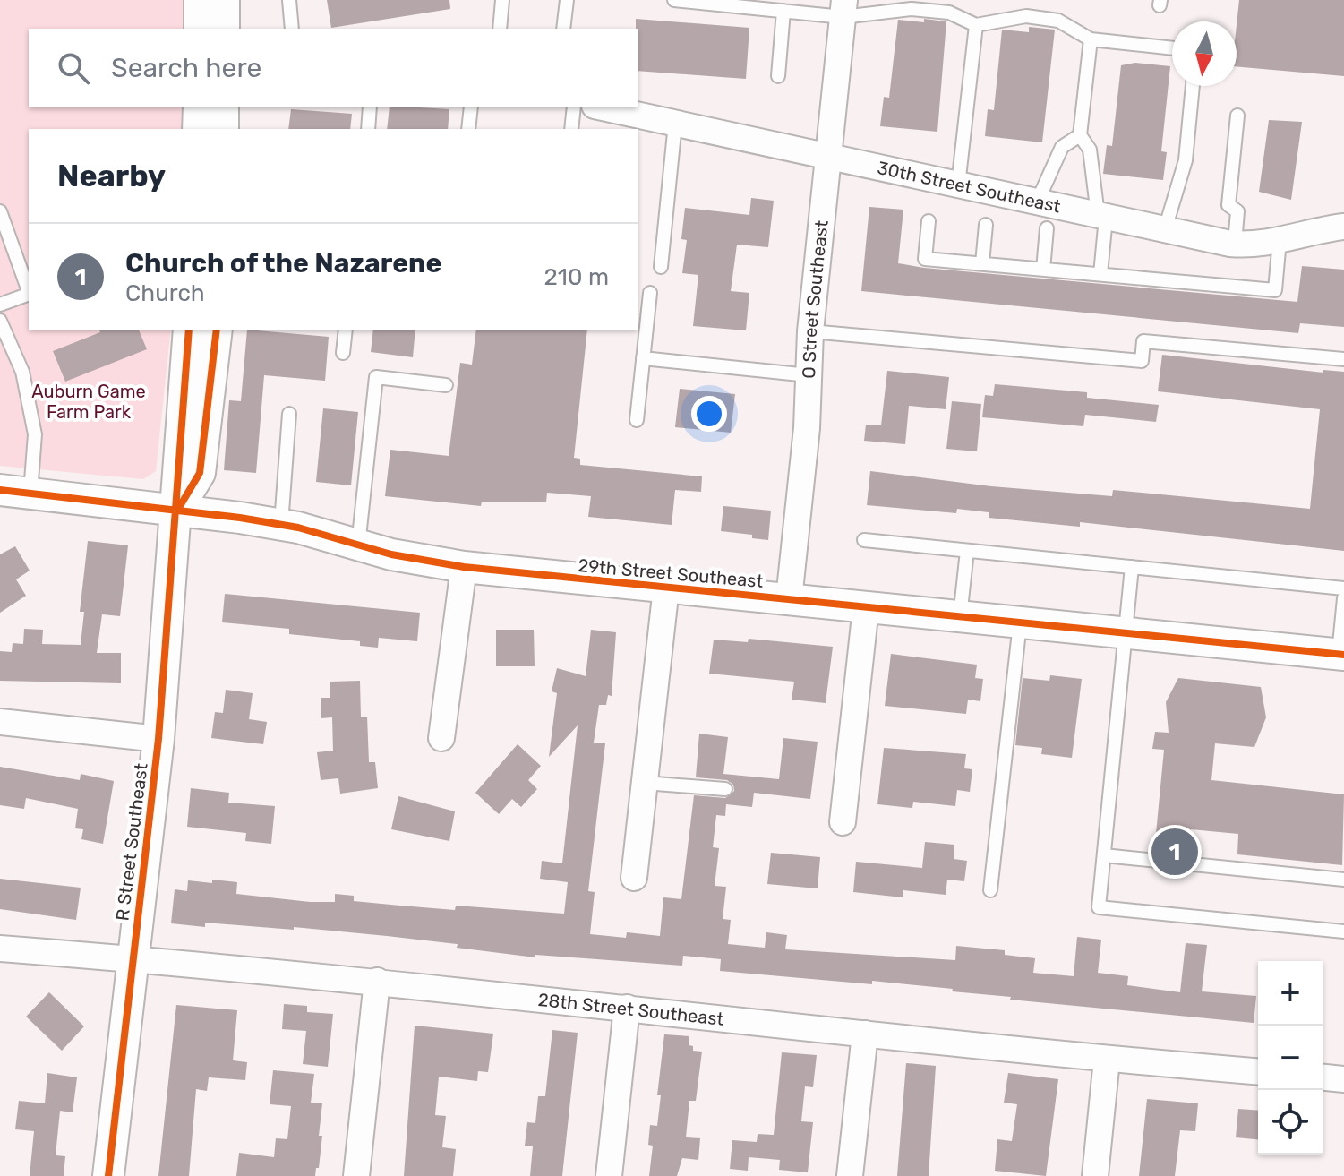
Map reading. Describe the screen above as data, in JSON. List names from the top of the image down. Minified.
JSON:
{"streets":{"street":["30th Street Southeast","O Street Southeast","29th Street Southeast","R Street Southeast","28th Street Southeast"]},"crossings":[["30th Street Southeast","O Street Southeast"],["O Street Southeast","29th Street Southeast"],["29th Street Southeast","R Street Southeast"],["R Street Southeast","28th Street Southeast"]],"parks":["Auburn Game Farm Park"],"north":"bottom","page":{"search":"Search here","heading":"Nearby","list":[{"mark":"1","name":"Church of the Nazarene","note":"Church","value":"210 m"}],"pins":"1","map_buttons":["+","−"]}}
